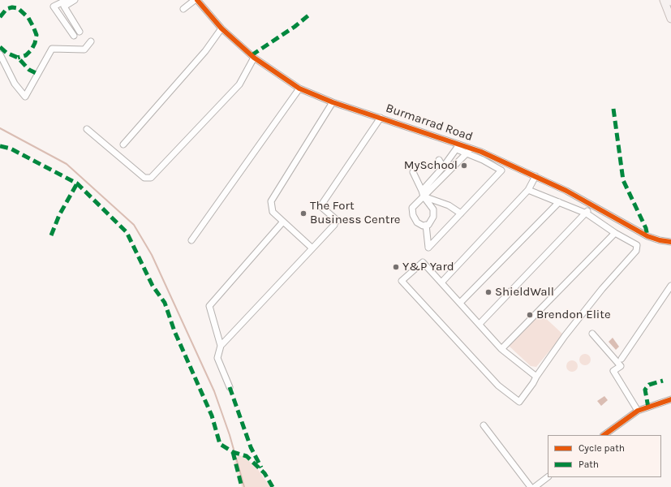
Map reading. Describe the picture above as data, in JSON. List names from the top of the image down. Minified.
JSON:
{"streets":{"street":["Burmarrad Road"]},"places":["MySchool","The Fort Business Centre","Y&P Yard","ShieldWall","Brendon Elite"],"legend":["Cycle path","Path"]}
